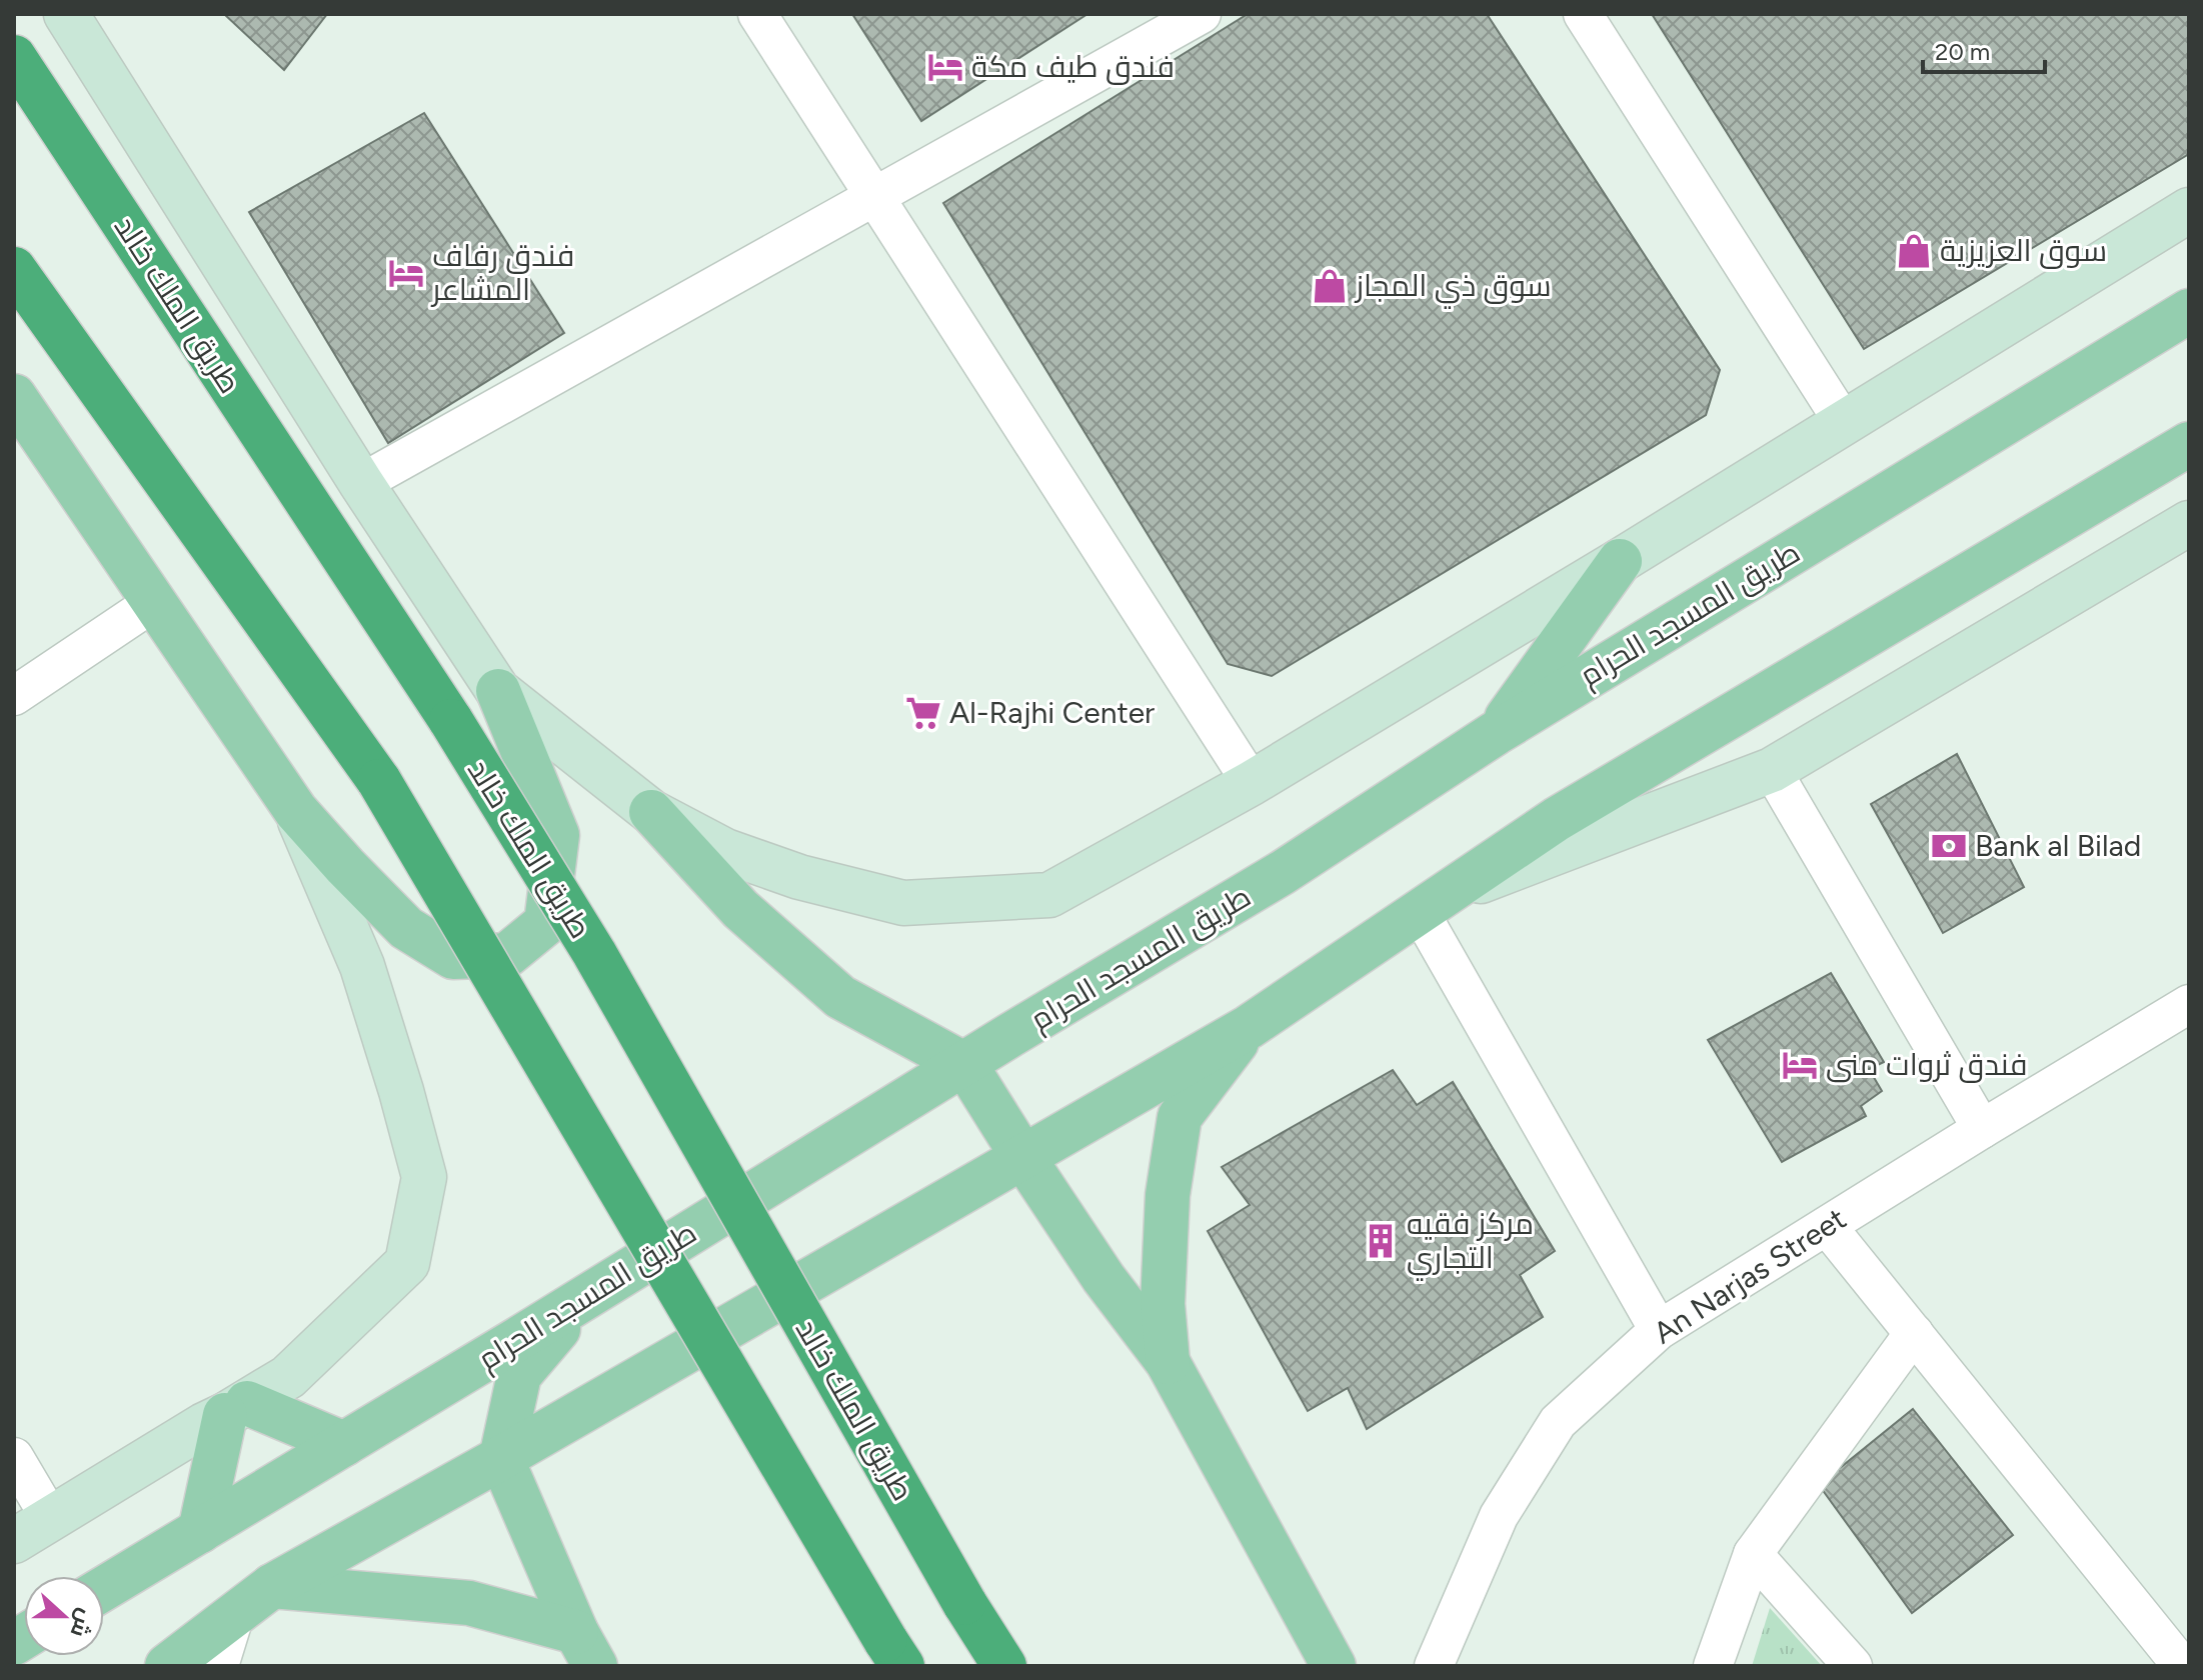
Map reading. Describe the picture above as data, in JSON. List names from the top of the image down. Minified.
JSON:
{"streets":{"highway":["طريق الملك خالد"],"main road":["طريق المسجد الحرام"],"street":["An Narjas Street"]},"places":{"hotel":["فندق طيف مكة","فندق رفاف المشاعر","فندق ثروات منى"],"shop":["سوق العزيزية","سوق ذي المجاز"],"supermarket":["Al-Rajhi Center"],"bank":["Bank al Bilad"],"building":["مركز فقيه التجاري"]},"scale_bar":"20 m","north":"right"}
